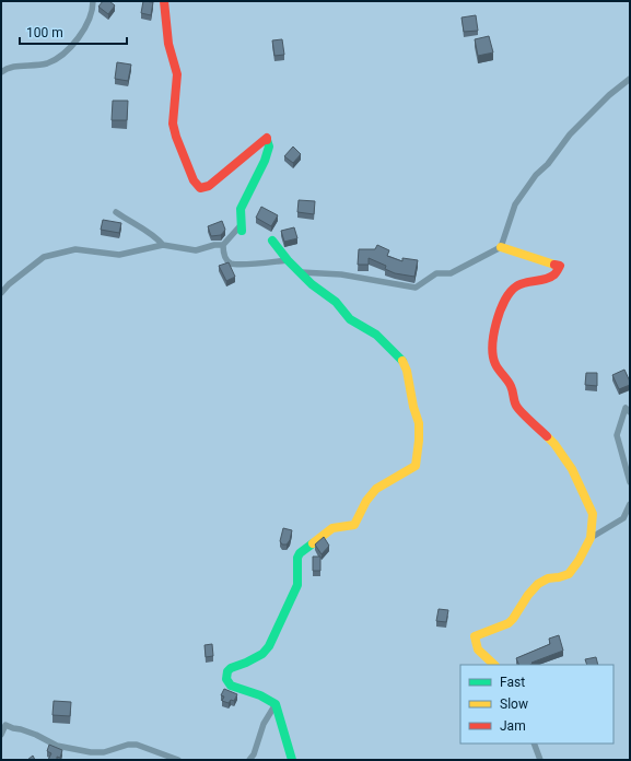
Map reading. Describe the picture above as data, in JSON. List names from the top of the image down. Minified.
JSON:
{"legend":["Fast","Slow","Jam"],"scale_bar":"100 m"}
